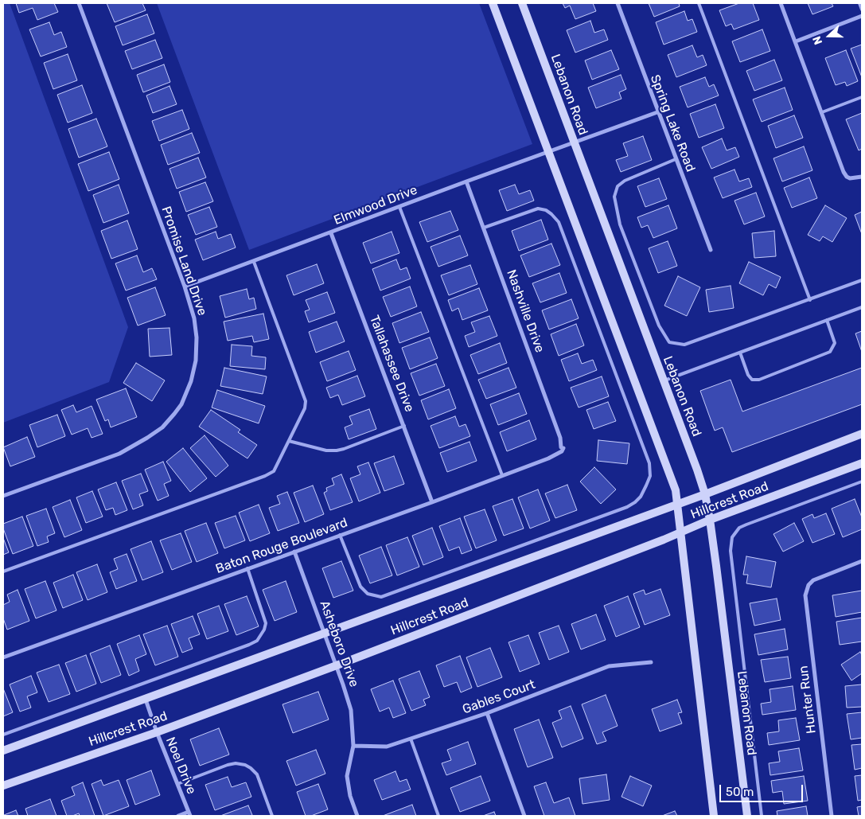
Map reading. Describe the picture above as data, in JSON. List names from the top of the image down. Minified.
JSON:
{"streets":{"main road":["Lebanon Road","Hillcrest Road"],"street":["Spring Lake Road","Elmwood Drive","Promise Land Drive","Nashville Drive","Tallahassee Drive","Baton Rouge Boulevard","Asheboro Drive","Gables Court","Hunter Run","Noel Drive"]},"crossings":[["Lebanon Road","Elmwood Drive"],["Lebanon Road","Hillcrest Road"],["Spring Lake Road","Elmwood Drive"],["Elmwood Drive","Promise Land Drive"],["Elmwood Drive","Nashville Drive"],["Elmwood Drive","Tallahassee Drive"],["Nashville Drive","Baton Rouge Boulevard"],["Tallahassee Drive","Baton Rouge Boulevard"],["Hillcrest Road","Asheboro Drive"],["Hillcrest Road","Noel Drive"],["Baton Rouge Boulevard","Asheboro Drive"],["Asheboro Drive","Gables Court"]],"scale_bar":"50 m","north":"left"}
